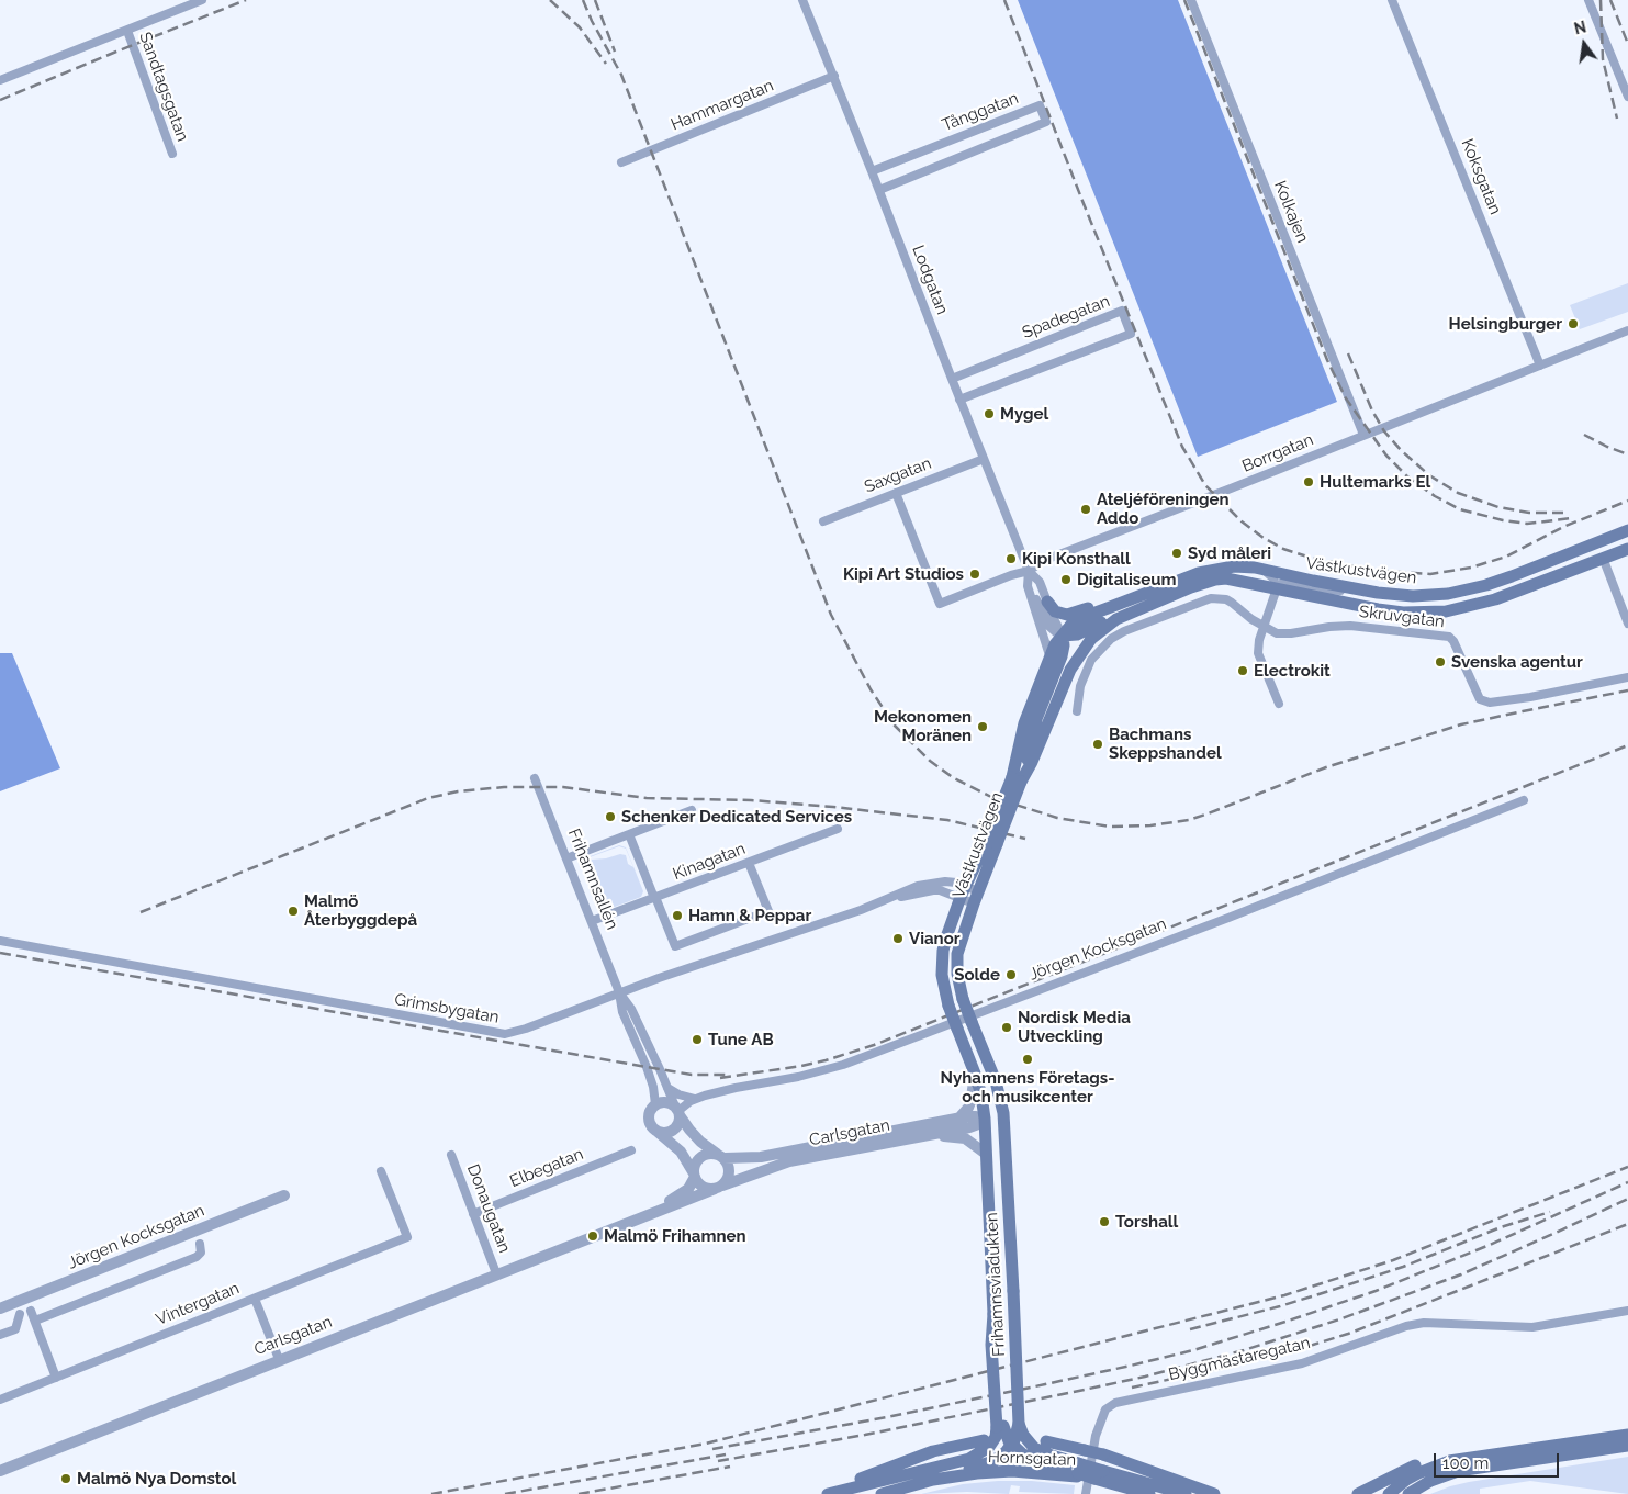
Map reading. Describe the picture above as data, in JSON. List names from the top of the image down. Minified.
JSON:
{"streets":{"main road":["Västkustvägen","Carlsgatan","Frihamnsviadukten","Hornsgatan"],"street":["Sandtagsgatan","Hammargatan","Tånggatan","Koksgatan","Kolkajen","Lodgatan","Spadegatan","Borrgatan","Saxgatan","Skruvgatan","Kinagatan","Frihamnsallén","Jörgen Kocksgatan","Grimsbygatan","Elbegatan","Donaugatan","Vintergatan","Byggmästaregatan"]},"crossings":[["Hammargatan","Lodgatan"],["Tånggatan","Lodgatan"],["Koksgatan","Borrgatan"],["Kolkajen","Borrgatan"],["Lodgatan","Spadegatan"],["Lodgatan","Borrgatan"],["Lodgatan","Saxgatan"],["Lodgatan","Västkustvägen"],["Borrgatan","Saxgatan"],["Västkustvägen","Grimsbygatan"],["Västkustvägen","Carlsgatan"],["Västkustvägen","Frihamnsviadukten"],["Kinagatan","Frihamnsallén"],["Frihamnsallén","Jörgen Kocksgatan"],["Frihamnsallén","Grimsbygatan"],["Frihamnsallén","Carlsgatan"],["Carlsgatan","Donaugatan"],["Carlsgatan","Frihamnsviadukten"],["Elbegatan","Donaugatan"],["Frihamnsviadukten","Hornsgatan"]],"places":["Helsingburger","Mygel","Hultemarks El","Ateljéföreningen Addo","Syd måleri","Kipi Konsthall","Kipi Art Studios","Digitaliseum","Svenska agentur","Electrokit","Mekonomen Moränen","Bachmans Skeppshandel","Schenker Dedicated Services","Malmö Återbyggdepå","Hamn & Peppar","Vianor","Solde","Nordisk Media Utveckling","Tune AB","Nyhamnens Företags- och musikcenter","Torshall","Malmö Frihamnen","Malmö Nya Domstol"],"scale_bar":"100 m","north":"top"}
